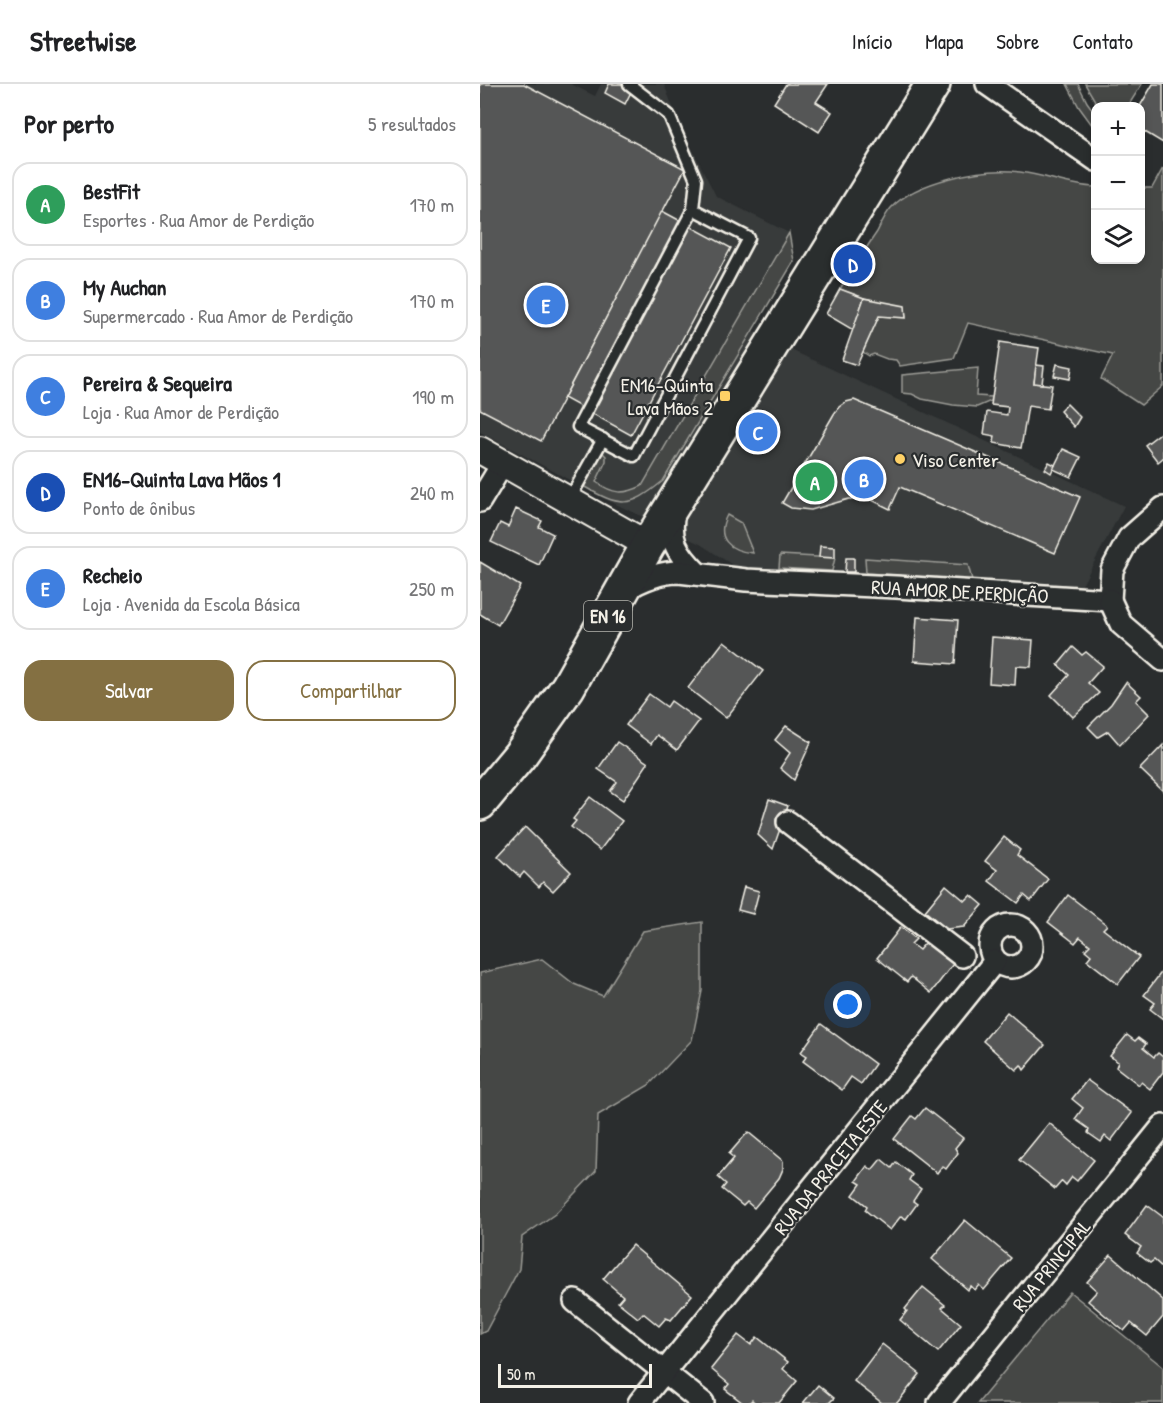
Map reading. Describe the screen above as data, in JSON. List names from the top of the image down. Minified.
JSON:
{"streets":{"main road":["EN 16"],"street":["RUA AMOR DE PERDIÇÃO","RUA DA PRACETA ESTE","RUA PRINCIPAL"]},"crossings":[["RUA AMOR DE PERDIÇÃO","EN 16"]],"places":{"transit":["EN16-Quinta Lava Mãos 2"],"other":["Viso Center"]},"scale_bar":"50 m","page":{"header":"Streetwise","nav":["Início","Mapa","Sobre","Contato"],"heading":["Por perto","5 resultados"],"map_buttons":["+","−"],"list":[{"mark":"A","name":"BestFit","note":"Esportes · Rua Amor de Perdição","value":"170 m"},{"mark":"B","name":"My Auchan","note":"Supermercado · Rua Amor de Perdição","value":"170 m"},{"mark":"C","name":"Pereira & Sequeira","note":"Loja · Rua Amor de Perdição","value":"190 m"},{"mark":"D","name":"EN16-Quinta Lava Mãos 1","note":"Ponto de ônibus","value":"240 m"},{"mark":"E","name":"Recheio","note":"Loja · Avenida da Escola Básica","value":"250 m"}],"pins":["D","E","C","B","A"],"buttons":["Salvar","Compartilhar"],"scale":"50 m"}}
